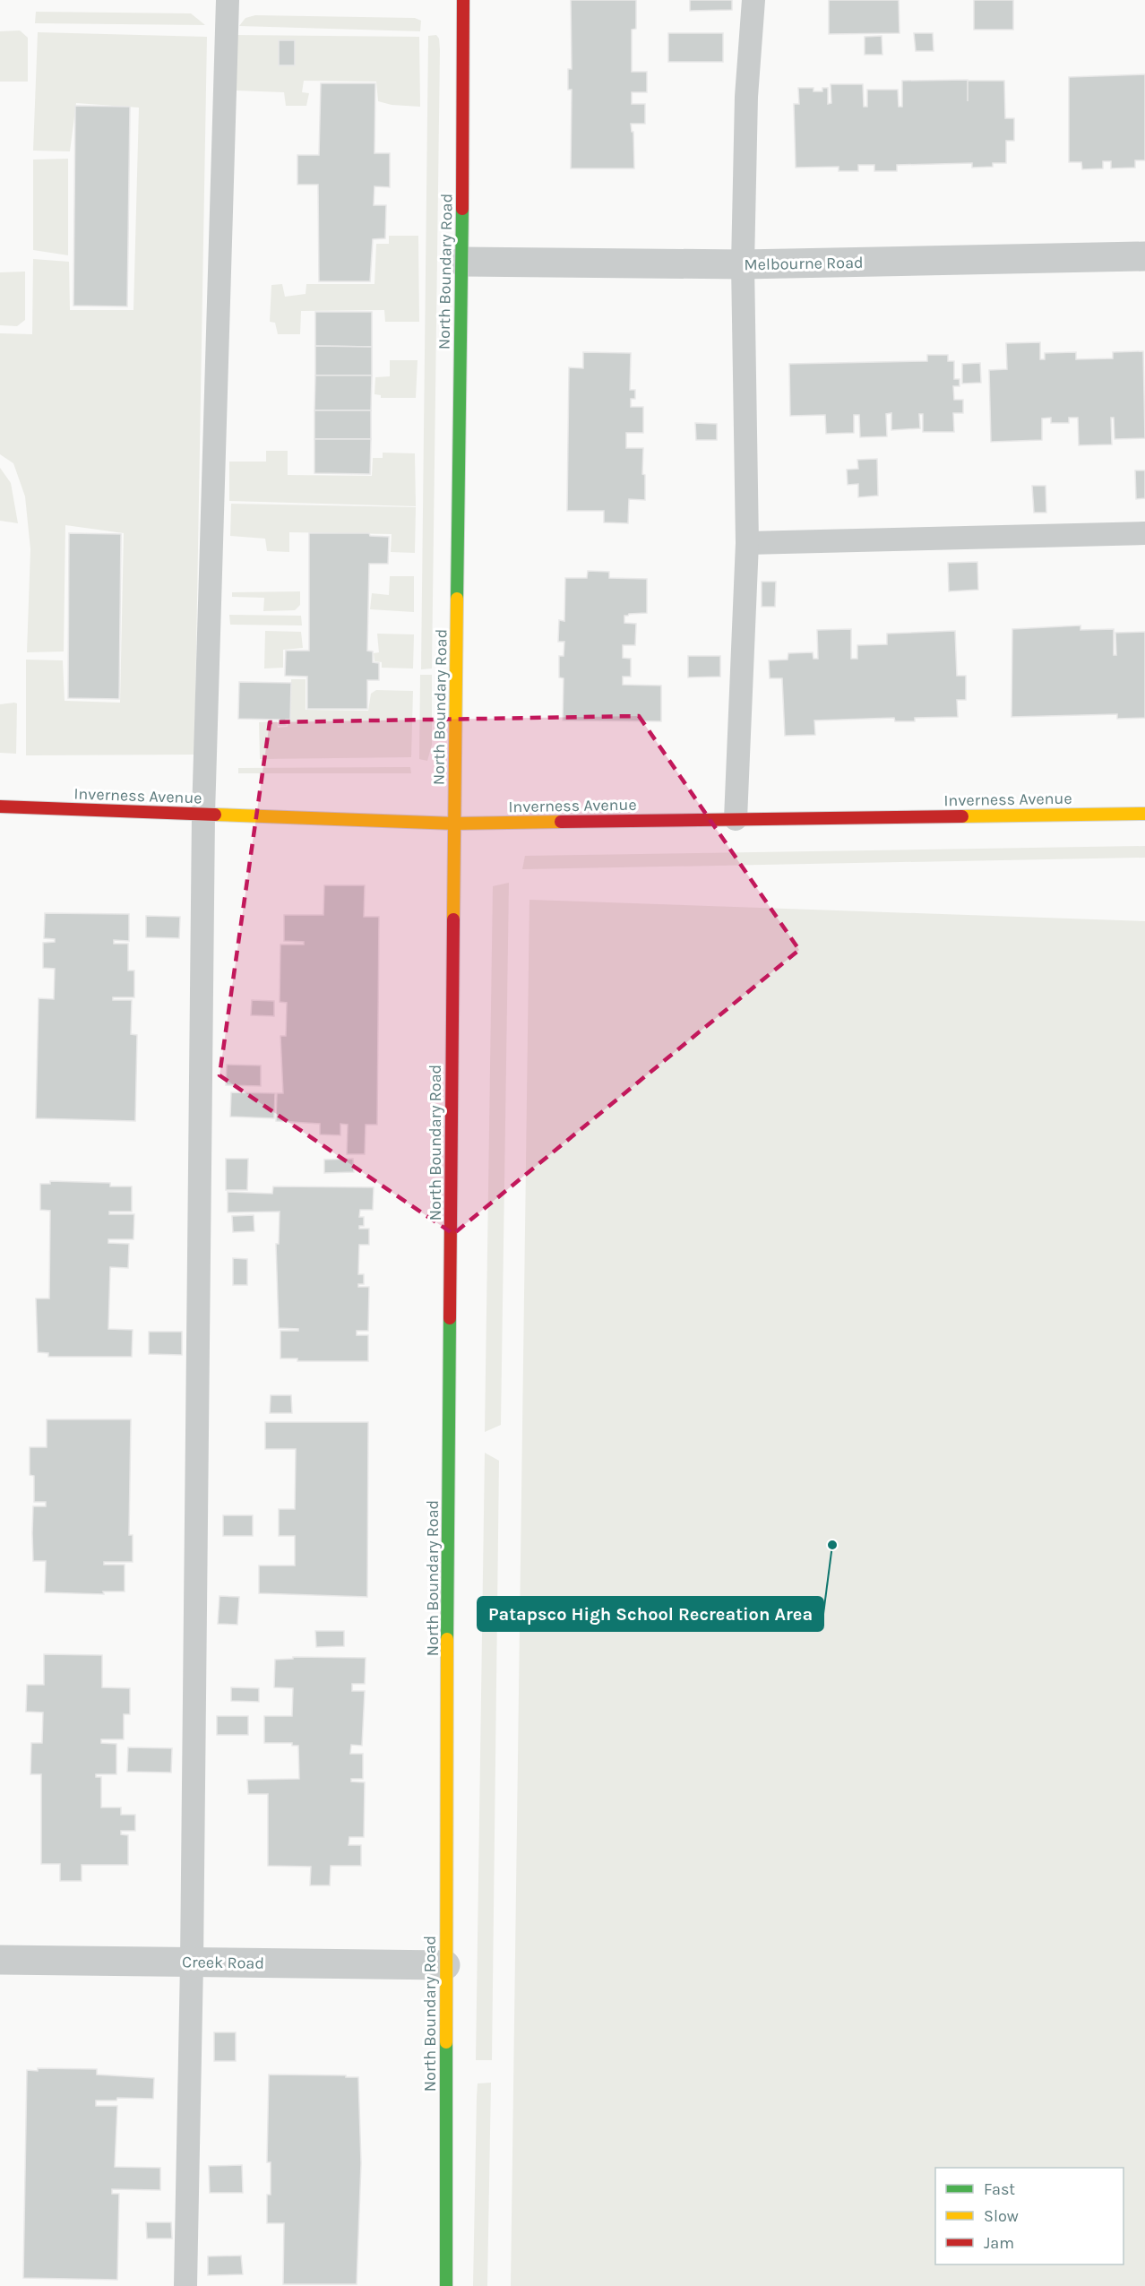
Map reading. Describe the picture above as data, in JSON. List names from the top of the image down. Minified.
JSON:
{"streets":{"street":["Melbourne Road","North Boundary Road","Inverness Avenue","Creek Road"]},"crossings":[["Melbourne Road","North Boundary Road"],["North Boundary Road","Inverness Avenue"],["North Boundary Road","Creek Road"]],"places":["Patapsco High School Recreation Area"],"legend":["Fast","Slow","Jam"]}
